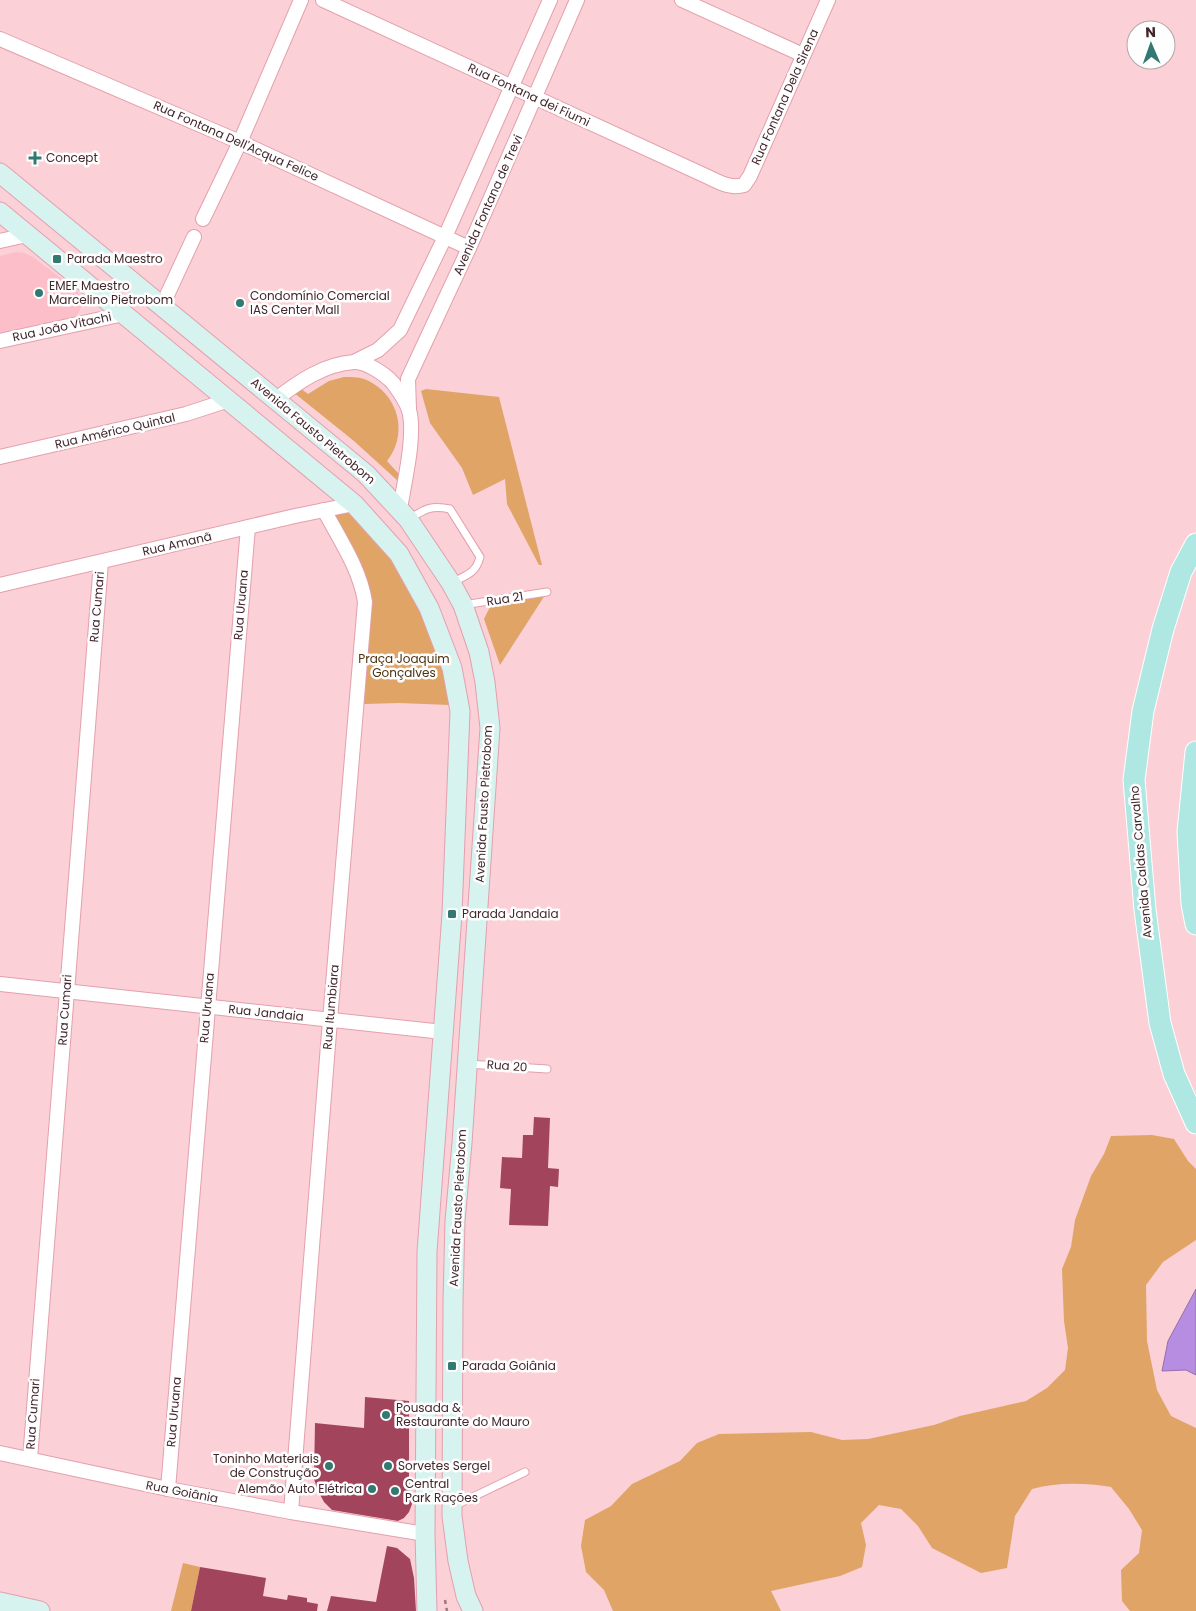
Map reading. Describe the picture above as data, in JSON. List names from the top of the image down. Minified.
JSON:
{"streets":{"main road":["Avenida Fausto Pietrobom","Avenida Caldas Carvalho"],"street":["Rua Fontana dei Fiumi","Rua Fontana Dela Sirena","Rua Fontana Dell'Acqua Felice","Avenida Fontana de Trevi","Rua João Vitachi","Rua Américo Quintal","Rua Amanã","Rua Uruana","Rua Cumari","Rua Itumbiara","Rua Jandaia","Rua Goiânia"],"lane":["Rua 21","Rua 20"]},"crossings":[["Rua Fontana dei Fiumi","Rua Fontana Dela Sirena"],["Rua Fontana dei Fiumi","Avenida Fontana de Trevi"],["Rua Fontana Dell'Acqua Felice","Avenida Fontana de Trevi"],["Avenida Fontana de Trevi","Avenida Fausto Pietrobom"],["Avenida Fausto Pietrobom","Rua 21"],["Avenida Fausto Pietrobom","Rua 20"],["Rua Amanã","Rua Uruana"],["Rua Amanã","Rua Cumari"],["Rua Amanã","Rua Itumbiara"],["Rua Uruana","Rua Jandaia"],["Rua Uruana","Rua Goiânia"],["Rua Cumari","Rua Jandaia"],["Rua Cumari","Rua Goiânia"],["Rua Itumbiara","Rua Jandaia"],["Rua Itumbiara","Rua Goiânia"]],"parks":["Praça Joaquim Gonçalves"],"places":{"health":["Concept"],"transit":["Parada Maestro","Parada Jandaia","Parada Goiânia"],"other":["EMEF Maestro Marcelino Pietrobom","Condomínio Comercial IAS Center Mall","Pousada & Restaurante do Mauro","Toninho Materiais de Construção","Sorvetes Sergel","Alemão Auto Elétrica","Central Park Rações"]},"north":"top"}
